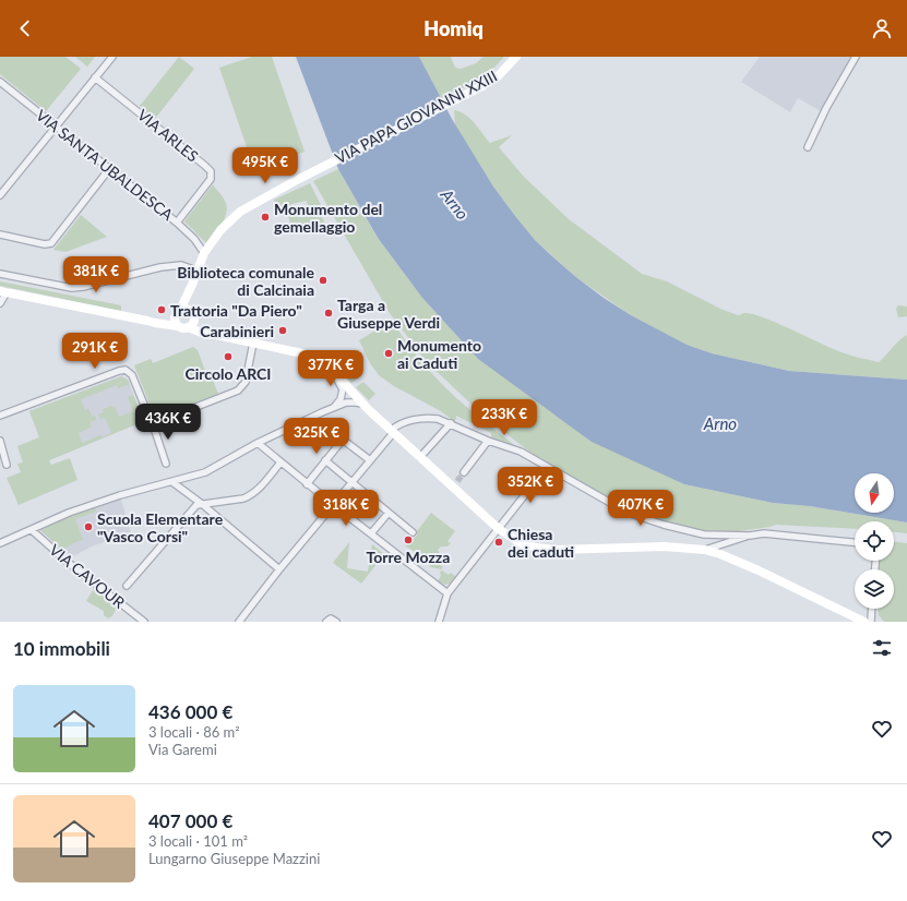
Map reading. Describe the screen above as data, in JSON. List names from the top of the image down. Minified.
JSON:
{"streets":{"street":["VIA PAPA GIOVANNI XXIII","VIA ARLES","VIA SANTA UBALDESCA","VIA CAVOUR"]},"crossings":[["VIA PAPA GIOVANNI XXIII","VIA SANTA UBALDESCA"],["VIA ARLES","VIA SANTA UBALDESCA"]],"water":["Arno"],"places":["Monumento del gemellaggio","Biblioteca comunale di Calcinaia","Trattoria \"Da Piero\"","Targa a Giuseppe Verdi","Carabinieri","Monumento ai Caduti","Circolo ARCI","Scuola Elementare \"Vasco Corsi\"","Torre Mozza","Chiesa dei caduti"],"north":"bottom","page":{"header":"Homiq","price":["495K €","381K €","291K €","377K €","233K €","436K €","325K €","352K €","318K €","407K €"],"heading":"10 immobili","list":[{"name":"436 000 €","note":"3 locali · 86 m² · Via Garemi"},{"name":"407 000 €","note":"3 locali · 101 m² · Lungarno Giuseppe Mazzini"}]}}
